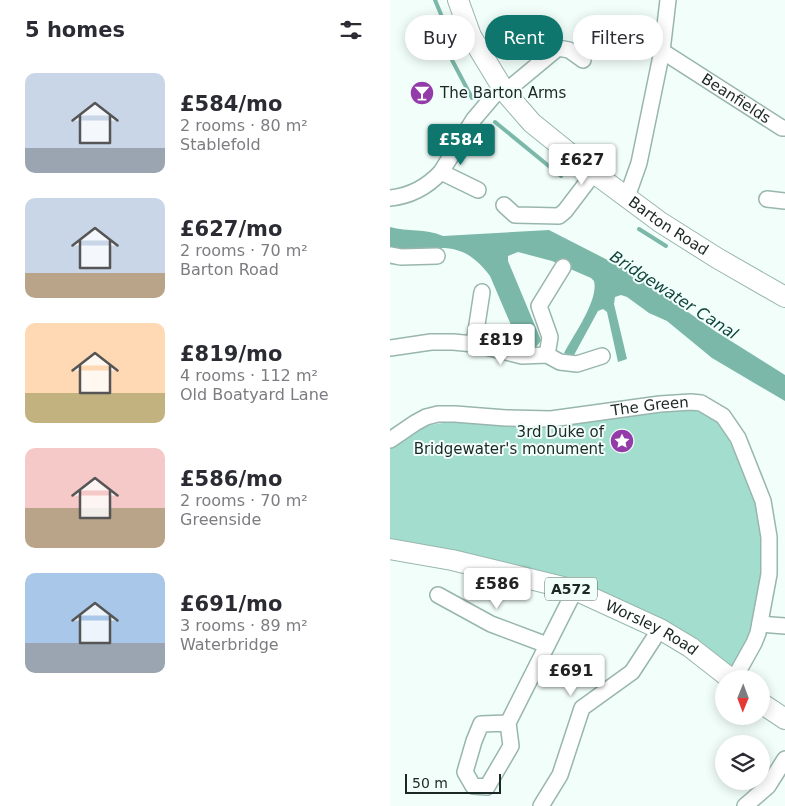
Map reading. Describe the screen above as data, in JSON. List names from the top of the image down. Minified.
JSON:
{"streets":{"main road":["Barton Road","A572","Worsley Road"],"street":["Beanfields","The Green"]},"water":["Bridgewater Canal"],"places":{"bar":["The Barton Arms"],"place":["3rd Duke of Bridgewater's monument"]},"scale_bar":"50 m","north":"bottom","page":{"heading":"5 homes","chip":["Buy","Rent","Filters"],"list":[{"name":"£584/mo","note":"2 rooms · 80 m² · Stablefold"},{"name":"£627/mo","note":"2 rooms · 70 m² · Barton Road"},{"name":"£819/mo","note":"4 rooms · 112 m² · Old Boatyard Lane"},{"name":"£586/mo","note":"2 rooms · 70 m² · Greenside"},{"name":"£691/mo","note":"3 rooms · 89 m² · Waterbridge"}],"price":["£584","£627","£819","£586","£691"],"scale":"50 m"}}
